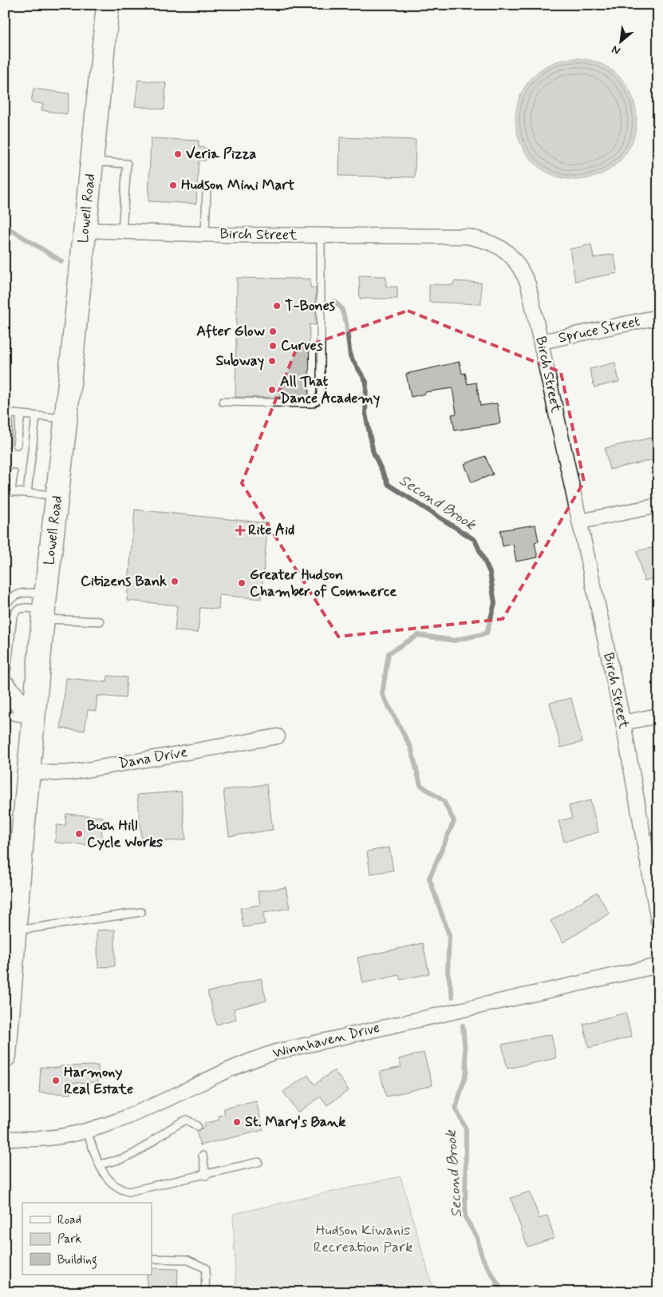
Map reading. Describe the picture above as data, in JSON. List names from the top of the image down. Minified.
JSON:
{"streets":{"main road":["Lowell Road"],"street":["Birch Street","Spruce Street","Dana Drive","Winnhaven Drive"]},"crossings":[["Lowell Road","Birch Street"],["Lowell Road","Dana Drive"],["Birch Street","Spruce Street"]],"water":["Second Brook"],"parks":["Hudson Kiwanis Recreation Park"],"places":{"other":["Veria Pizza","Hudson Mini Mart","T-Bones","After Glow","Curves","Subway","All That Dance Academy","Citizens Bank","Greater Hudson Chamber of Commerce","Bush Hill Cycle Works","Harmony Real Estate","St. Mary's Bank"],"health":["Rite Aid"]},"legend":["Road","Park","Building"],"north":"bottom left"}
